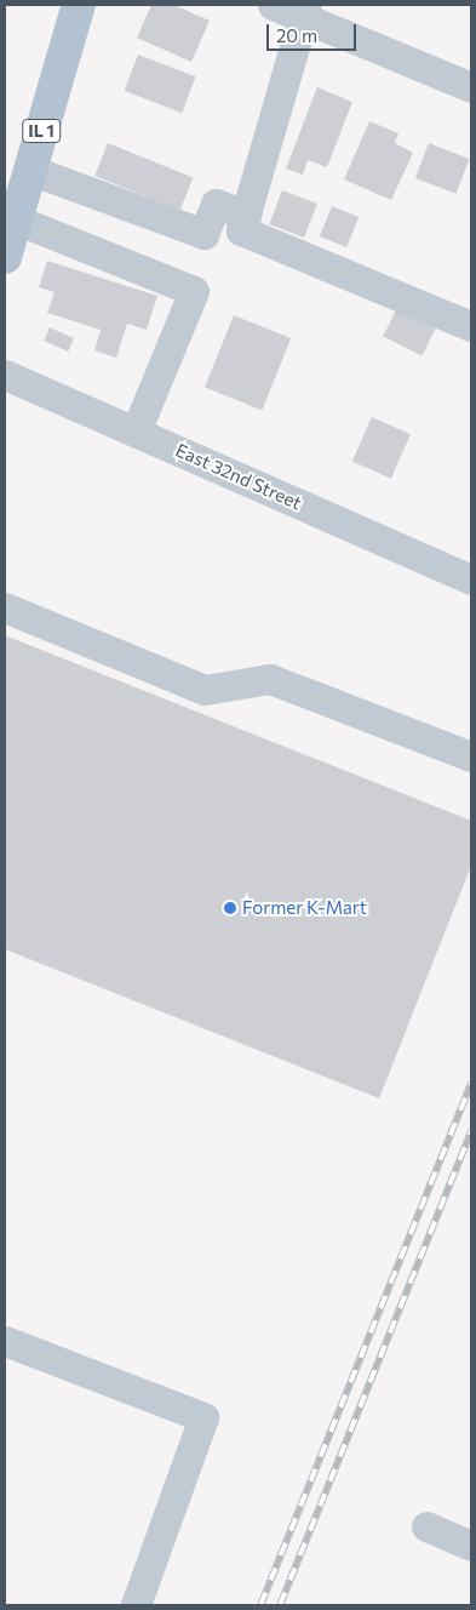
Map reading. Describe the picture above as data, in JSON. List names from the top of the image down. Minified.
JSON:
{"streets":{"main road":["IL 1"],"street":["East 32nd Street"]},"places":["Former K-Mart"],"scale_bar":"20 m"}
